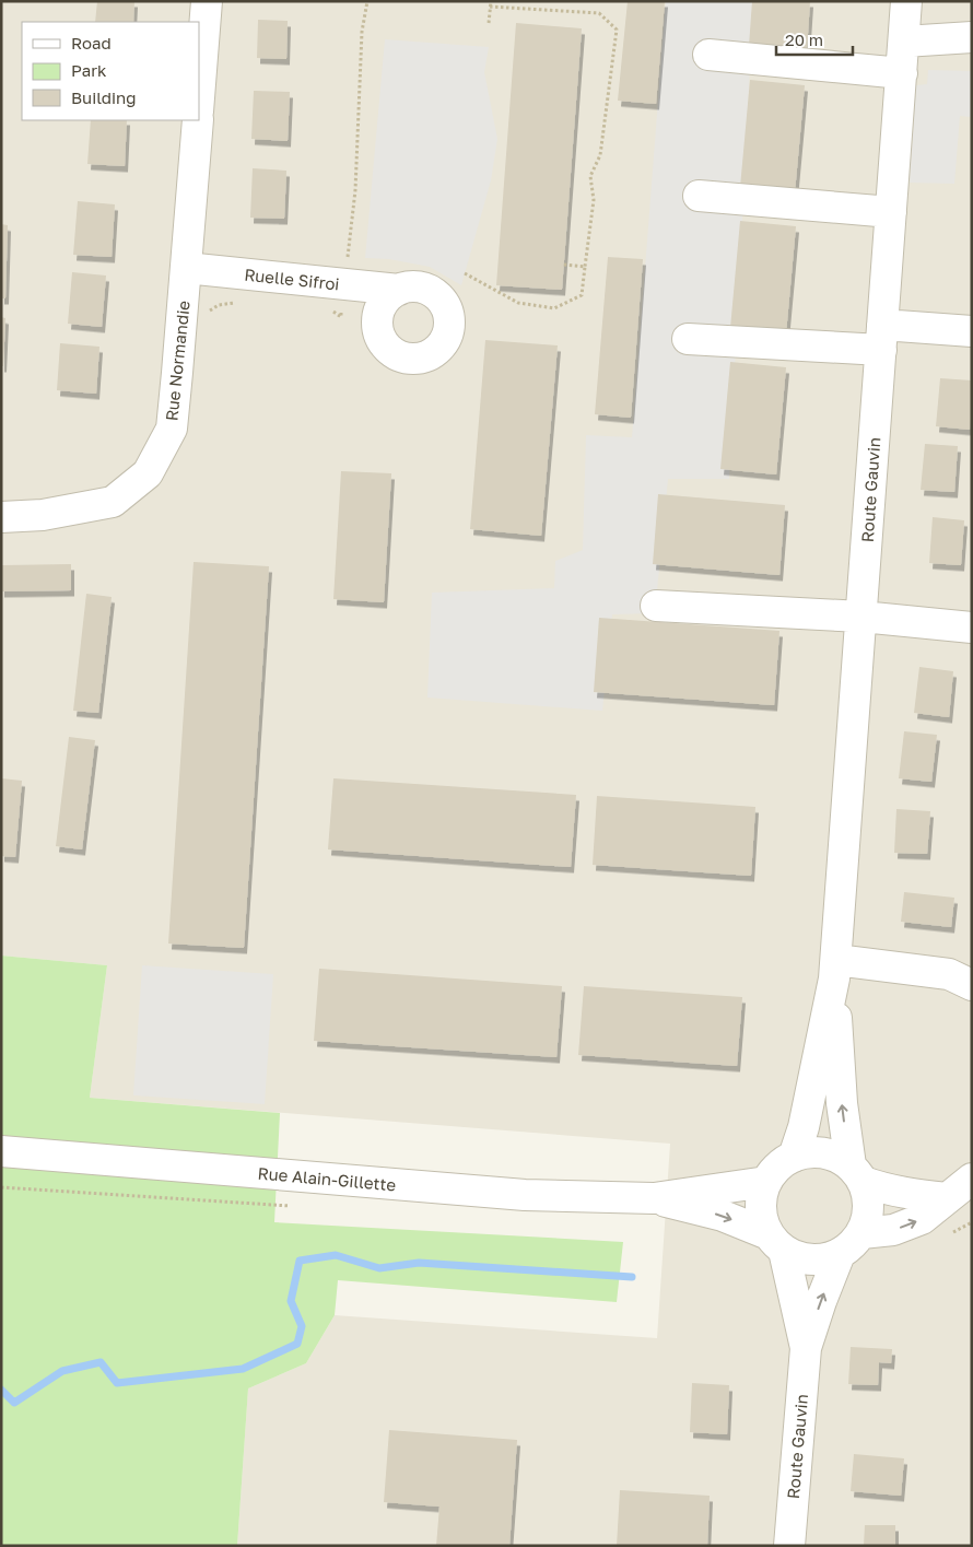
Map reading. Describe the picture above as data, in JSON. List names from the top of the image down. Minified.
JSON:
{"streets":{"street":["Ruelle Sifroi","Rue Normandie","Route Gauvin","Rue Alain-Gillette"]},"crossings":[["Ruelle Sifroi","Rue Normandie"],["Route Gauvin","Rue Alain-Gillette"]],"legend":["Road","Park","Building"],"scale_bar":"20 m"}
